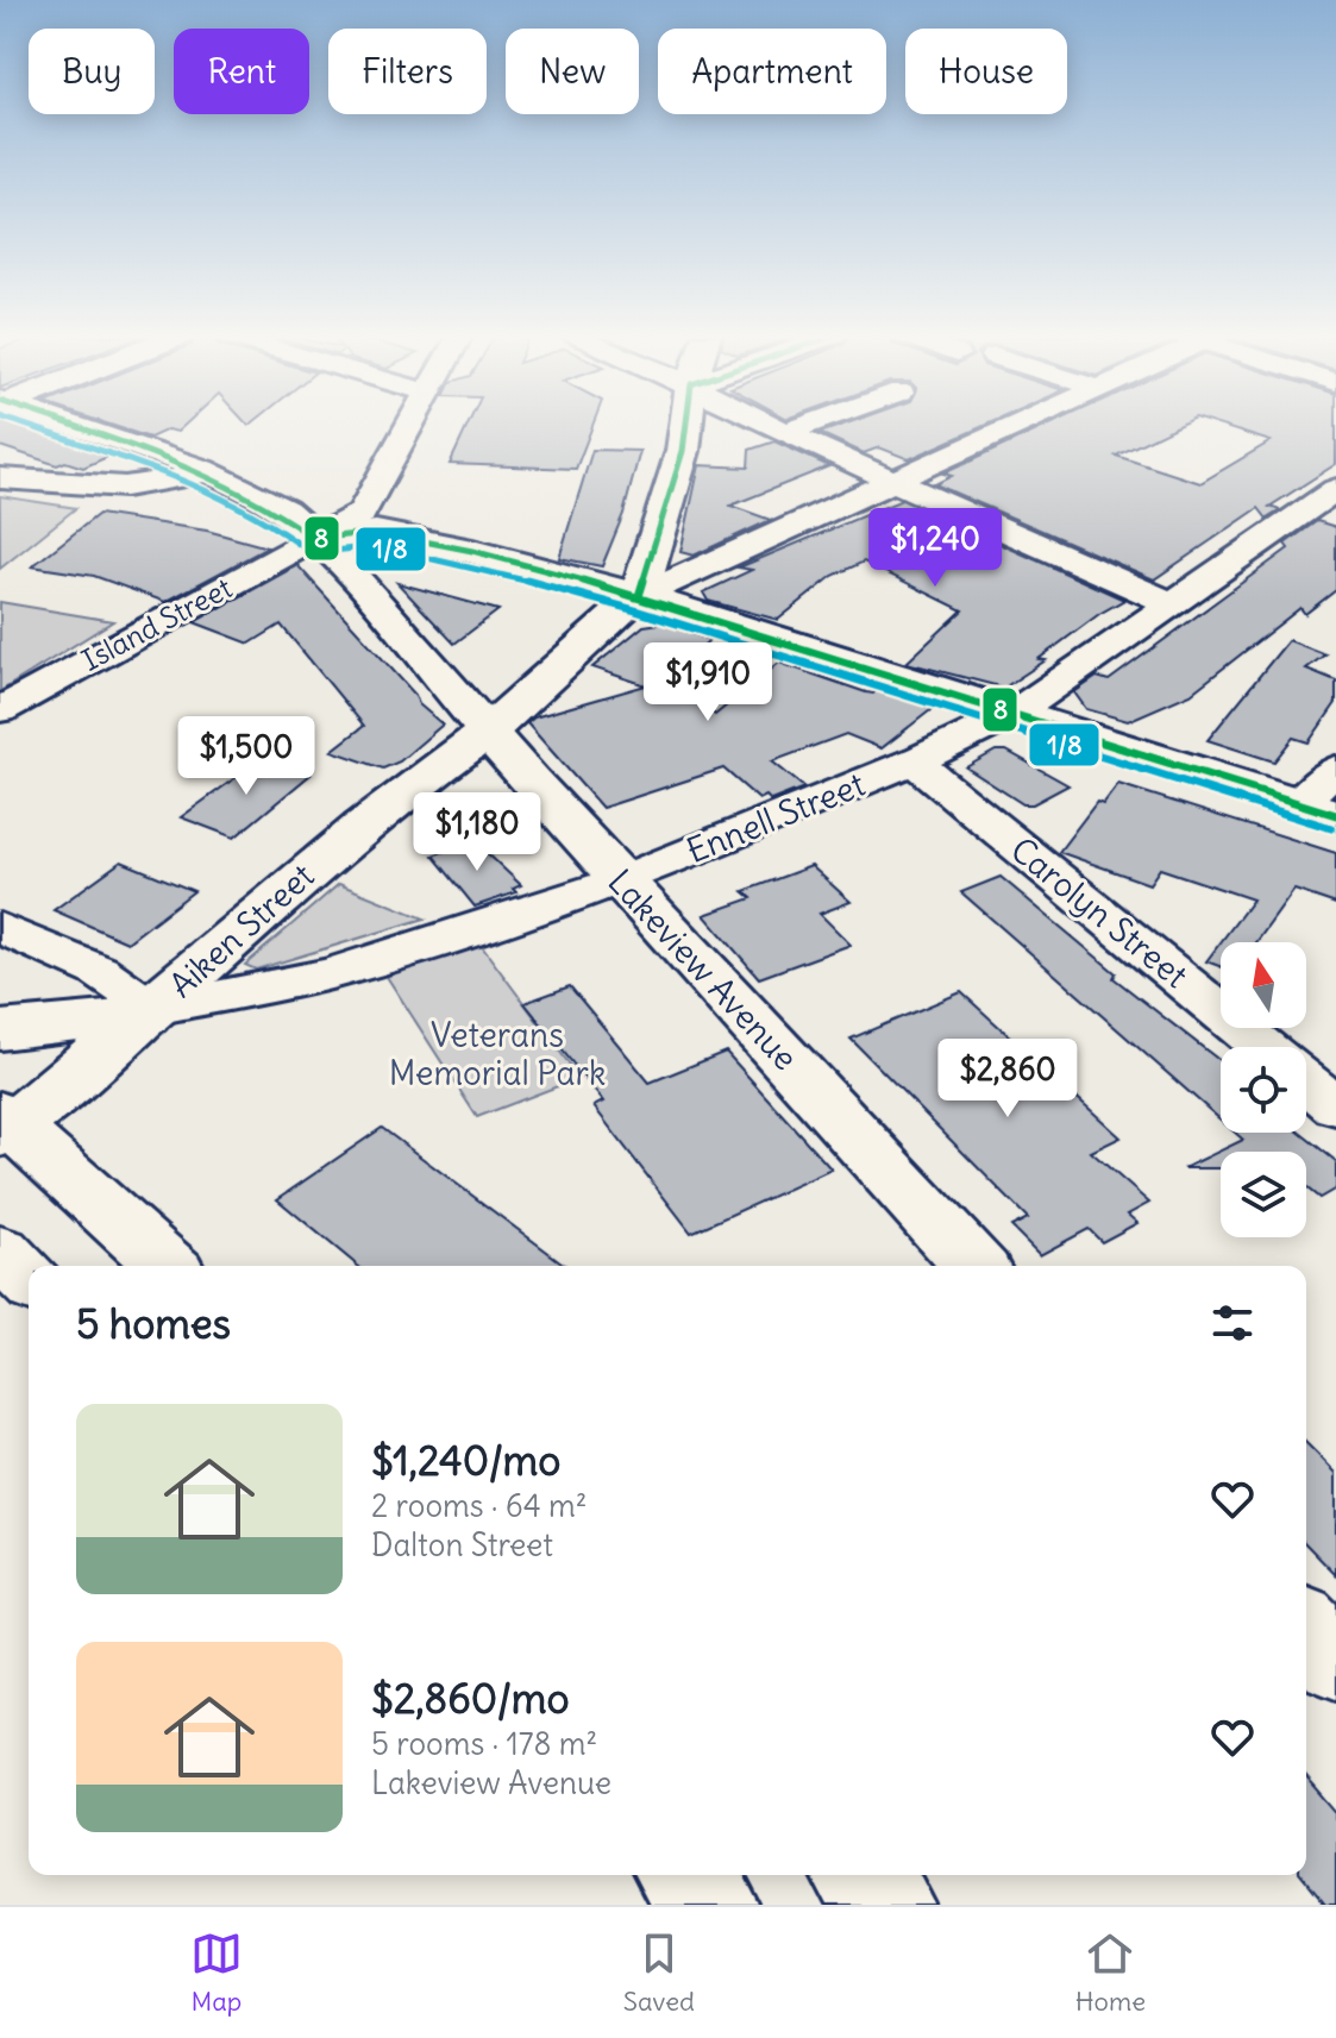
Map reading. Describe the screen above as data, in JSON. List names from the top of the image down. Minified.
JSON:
{"streets":{"main road":["Aiken Street","Lakeview Avenue"],"street":["Island Street","Ennell Street","Carolyn Street"]},"crossings":[["Island Street","Lakeview Avenue"],["Ennell Street","Carolyn Street"],["Ennell Street","Aiken Street"],["Ennell Street","Lakeview Avenue"],["Aiken Street","Lakeview Avenue"]],"parks":["Veterans Memorial Park"],"lines":["transit line 8","transit line 1/8"],"north":"top","page":{"chip":["Buy","Rent","Filters","New","Apartment","House"],"price":["$1,240","$1,910","$1,500","$1,180","$2,860"],"heading":"5 homes","list":[{"name":"$1,240/mo","note":"2 rooms · 64 m² · Dalton Street"},{"name":"$2,860/mo","note":"5 rooms · 178 m² · Lakeview Avenue"}],"tabs":["Map","Saved","Home"]}}
